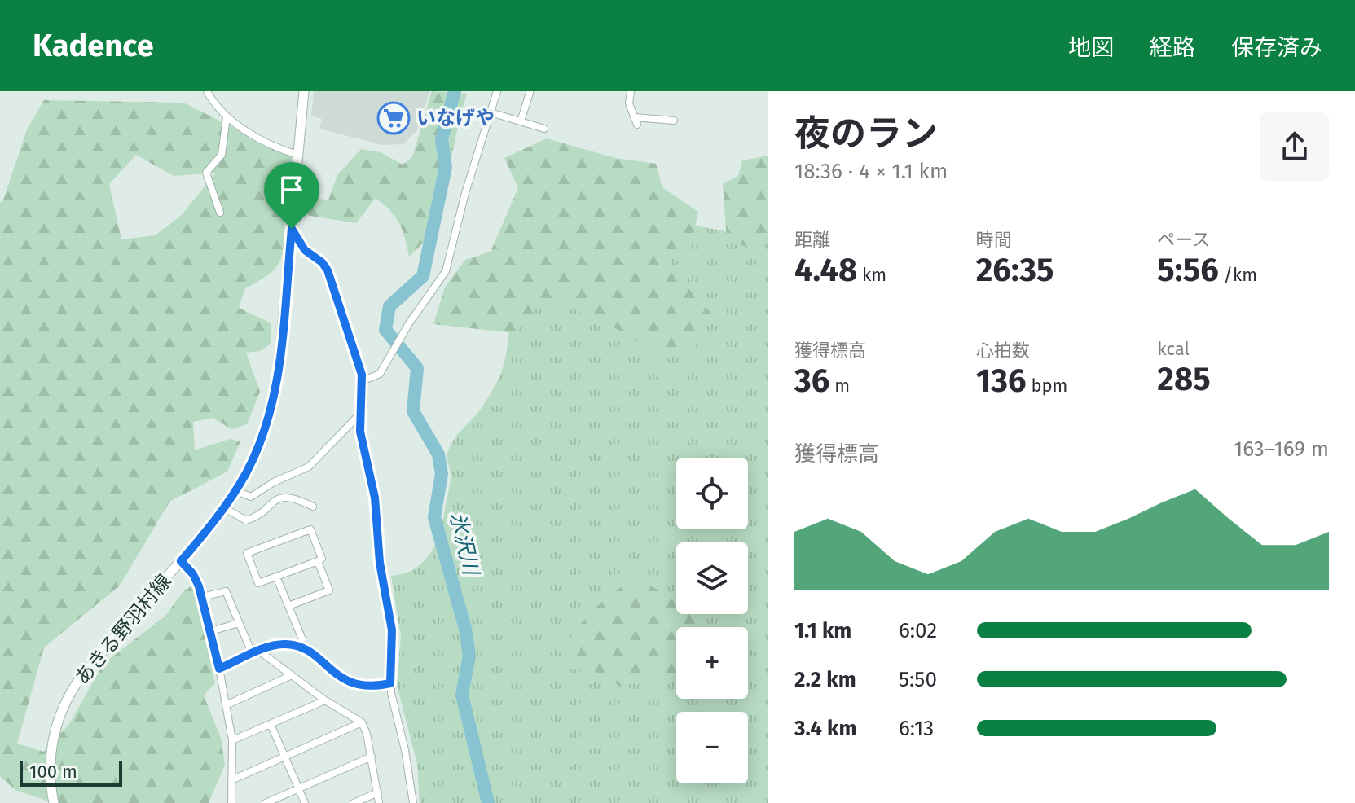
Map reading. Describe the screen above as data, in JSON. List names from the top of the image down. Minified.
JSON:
{"streets":{"main road":["あきる野羽村線"]},"water":["氷沢川"],"places":{"supermarket":["いなげや"]},"scale_bar":"100 m","page":{"header":"Kadence","nav":["地図","経路","保存済み"],"heading":["夜のラン","18:36 · 4 × 1.1 km"],"stats":[["距離","4.48 km"],["時間","26:35"],["ペース","5:56 /km"],["獲得標高","36 m"],["心拍数","136 bpm"],["kcal","285"]],"chart":["獲得標高","163–169 m"],"map_buttons":["+","−"],"list":[{"name":"1.1 km","note":"6:02"},{"name":"2.2 km","note":"5:50"},{"name":"3.4 km","note":"6:13"}],"scale":"100 m"}}
